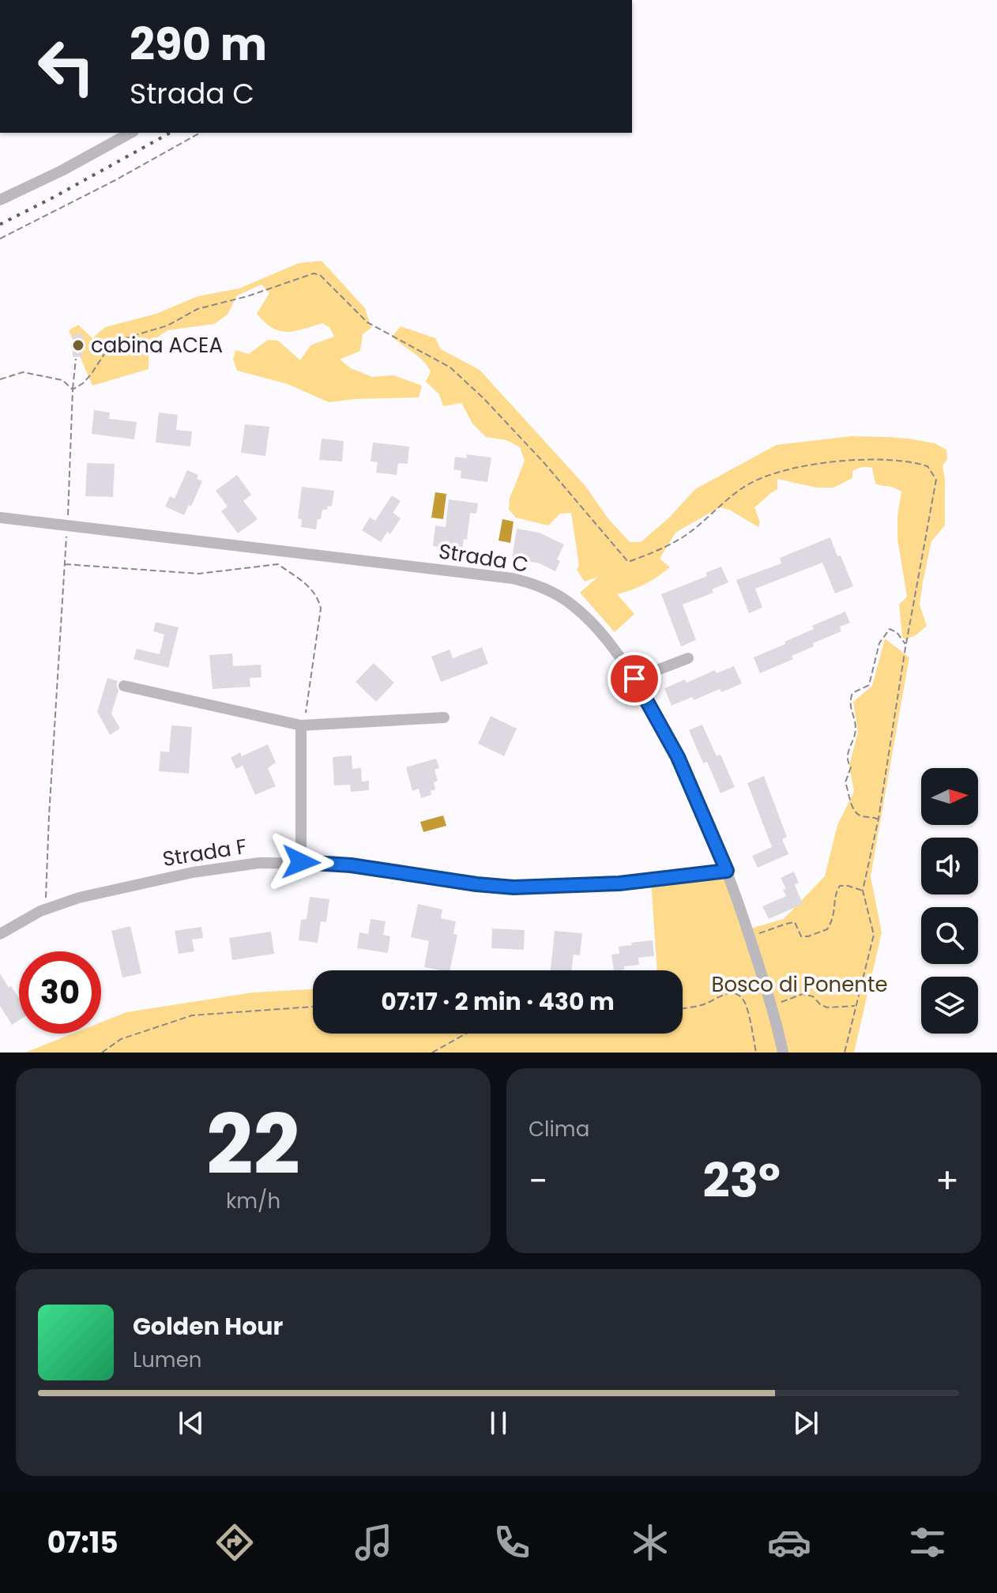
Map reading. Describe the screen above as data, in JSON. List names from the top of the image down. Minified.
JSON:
{"streets":{"street":["Strada C","Strada F"]},"crossings":[["Strada C","Strada F"]],"parks":["Bosco di Ponente"],"places":["cabina ACEA"],"north":"right","page":{"turn":["290 m","Strada C"],"limit":"30","trip":"07:17 · 2 min · 430 m","tile":[["22","km/h"],"Clima"],"heat":["−","23°","+"],"song":["Golden Hour","Lumen"],"tabs":"07:15"}}
